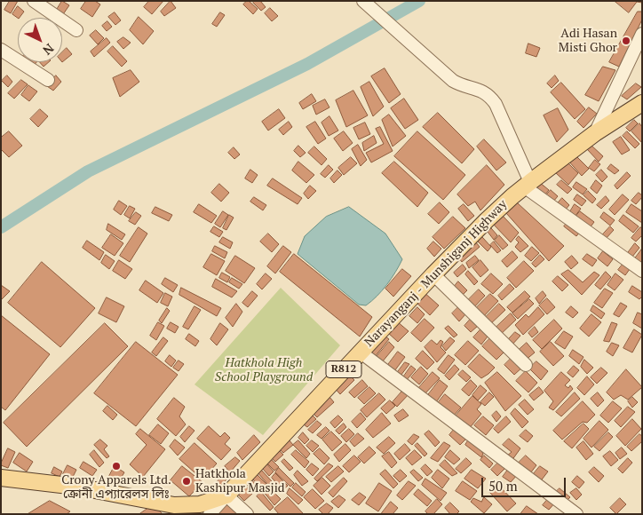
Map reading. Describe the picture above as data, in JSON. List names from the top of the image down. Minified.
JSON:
{"streets":{"main road":["Narayanganj - Munshiganj Highway","R812"]},"parks":["Hatkhola High School Playground"],"places":["Adi Hasan Misti Ghor","Crony Apparels Ltd. ক্রোনী এপ্যারেলস লিঃ","Hatkhola Kashipur Masjid"],"scale_bar":"50 m","north":"bottom right"}
